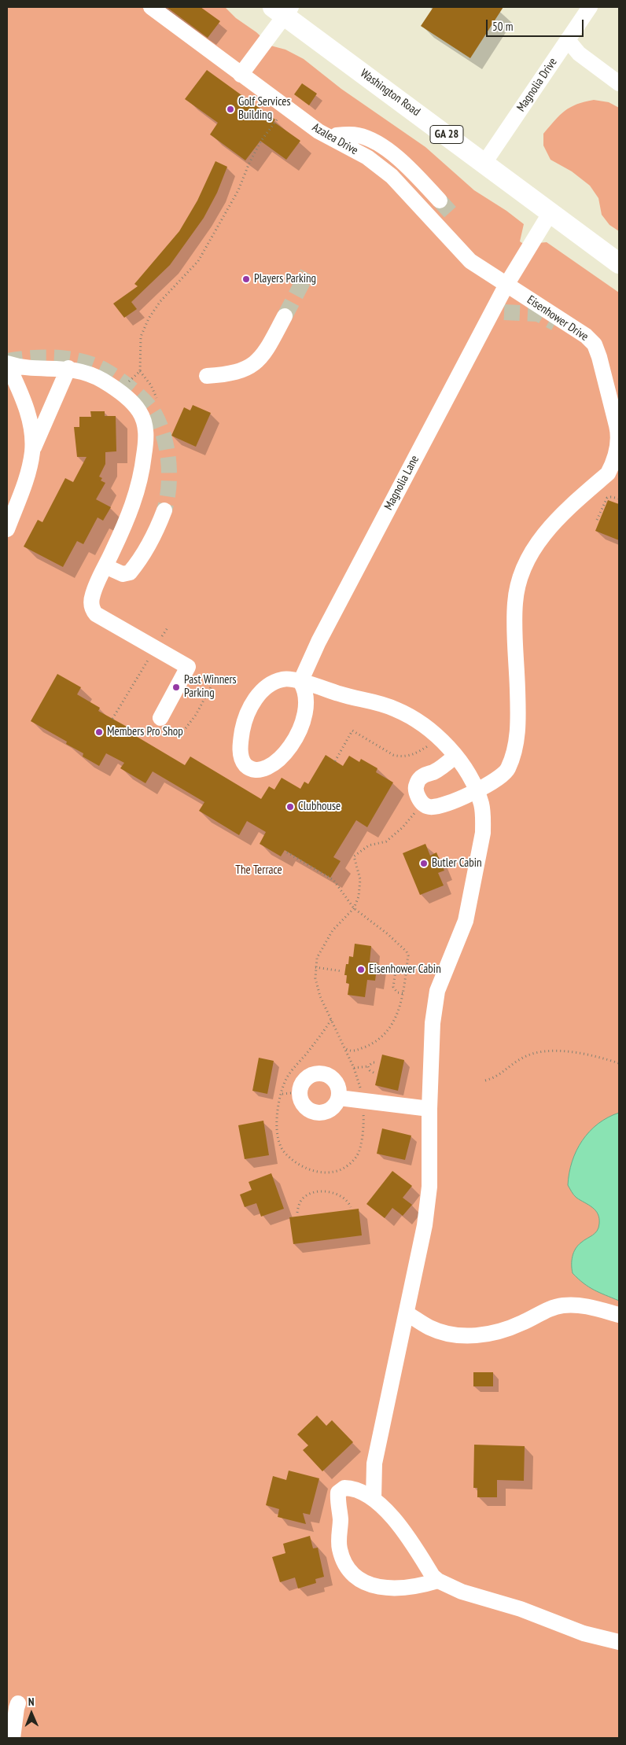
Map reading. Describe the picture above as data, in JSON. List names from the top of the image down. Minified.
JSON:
{"streets":{"main road":["Washington Road","GA 28"],"street":["Magnolia Drive","Azalea Drive","Eisenhower Drive","Magnolia Lane"]},"crossings":[["Magnolia Drive","Washington Road"],["Washington Road","Magnolia Lane"],["Azalea Drive","Eisenhower Drive"],["Azalea Drive","Magnolia Lane"],["Eisenhower Drive","Magnolia Lane"]],"parks":["The Terrace"],"places":["Golf Services Building","Players Parking","Past Winners Parking","Members Pro Shop","Clubhouse","Butler Cabin","Eisenhower Cabin"],"scale_bar":"50 m","north":"top"}
